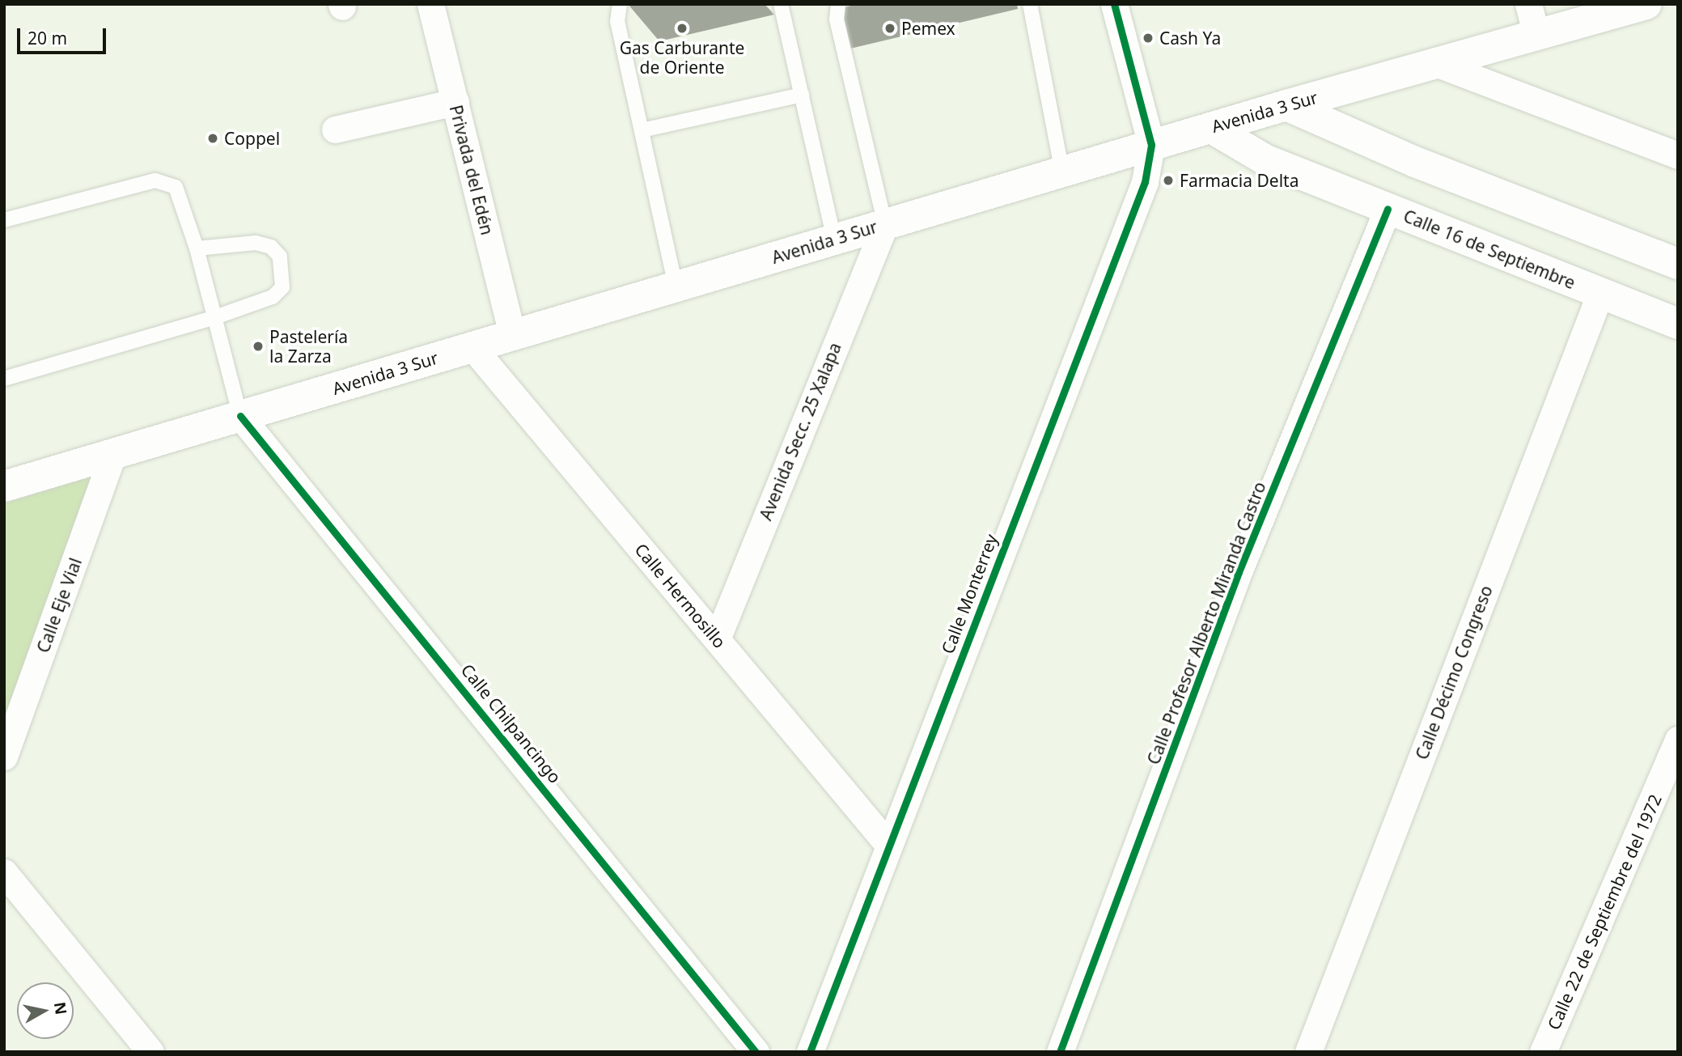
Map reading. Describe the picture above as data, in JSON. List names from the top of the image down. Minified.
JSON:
{"streets":{"main road":["Avenida 3 Sur","Calle 16 de Septiembre"],"street":["Privada del Edén","Avenida Secc. 25 Xalapa","Calle Monterrey","Calle Hermosillo","Calle Eje Vial","Calle Profesor Alberto Miranda Castro","Calle Décimo Congreso","Calle Chilpancingo","Calle 22 de Septiembre del 1972"]},"crossings":[["Avenida 3 Sur","Privada del Edén"],["Avenida 3 Sur","Calle 16 de Septiembre"],["Avenida 3 Sur","Avenida Secc. 25 Xalapa"],["Avenida 3 Sur","Calle Monterrey"],["Avenida 3 Sur","Calle Hermosillo"],["Avenida 3 Sur","Calle Eje Vial"],["Avenida 3 Sur","Calle Chilpancingo"],["Calle 16 de Septiembre","Calle Profesor Alberto Miranda Castro"],["Calle 16 de Septiembre","Calle Décimo Congreso"],["Avenida Secc. 25 Xalapa","Calle Hermosillo"],["Calle Monterrey","Calle Hermosillo"]],"places":["Gas Carburante de Oriente","Pemex","Cash Ya","Coppel","Farmacia Delta","Pastelería la Zarza"],"scale_bar":"20 m","north":"right"}
